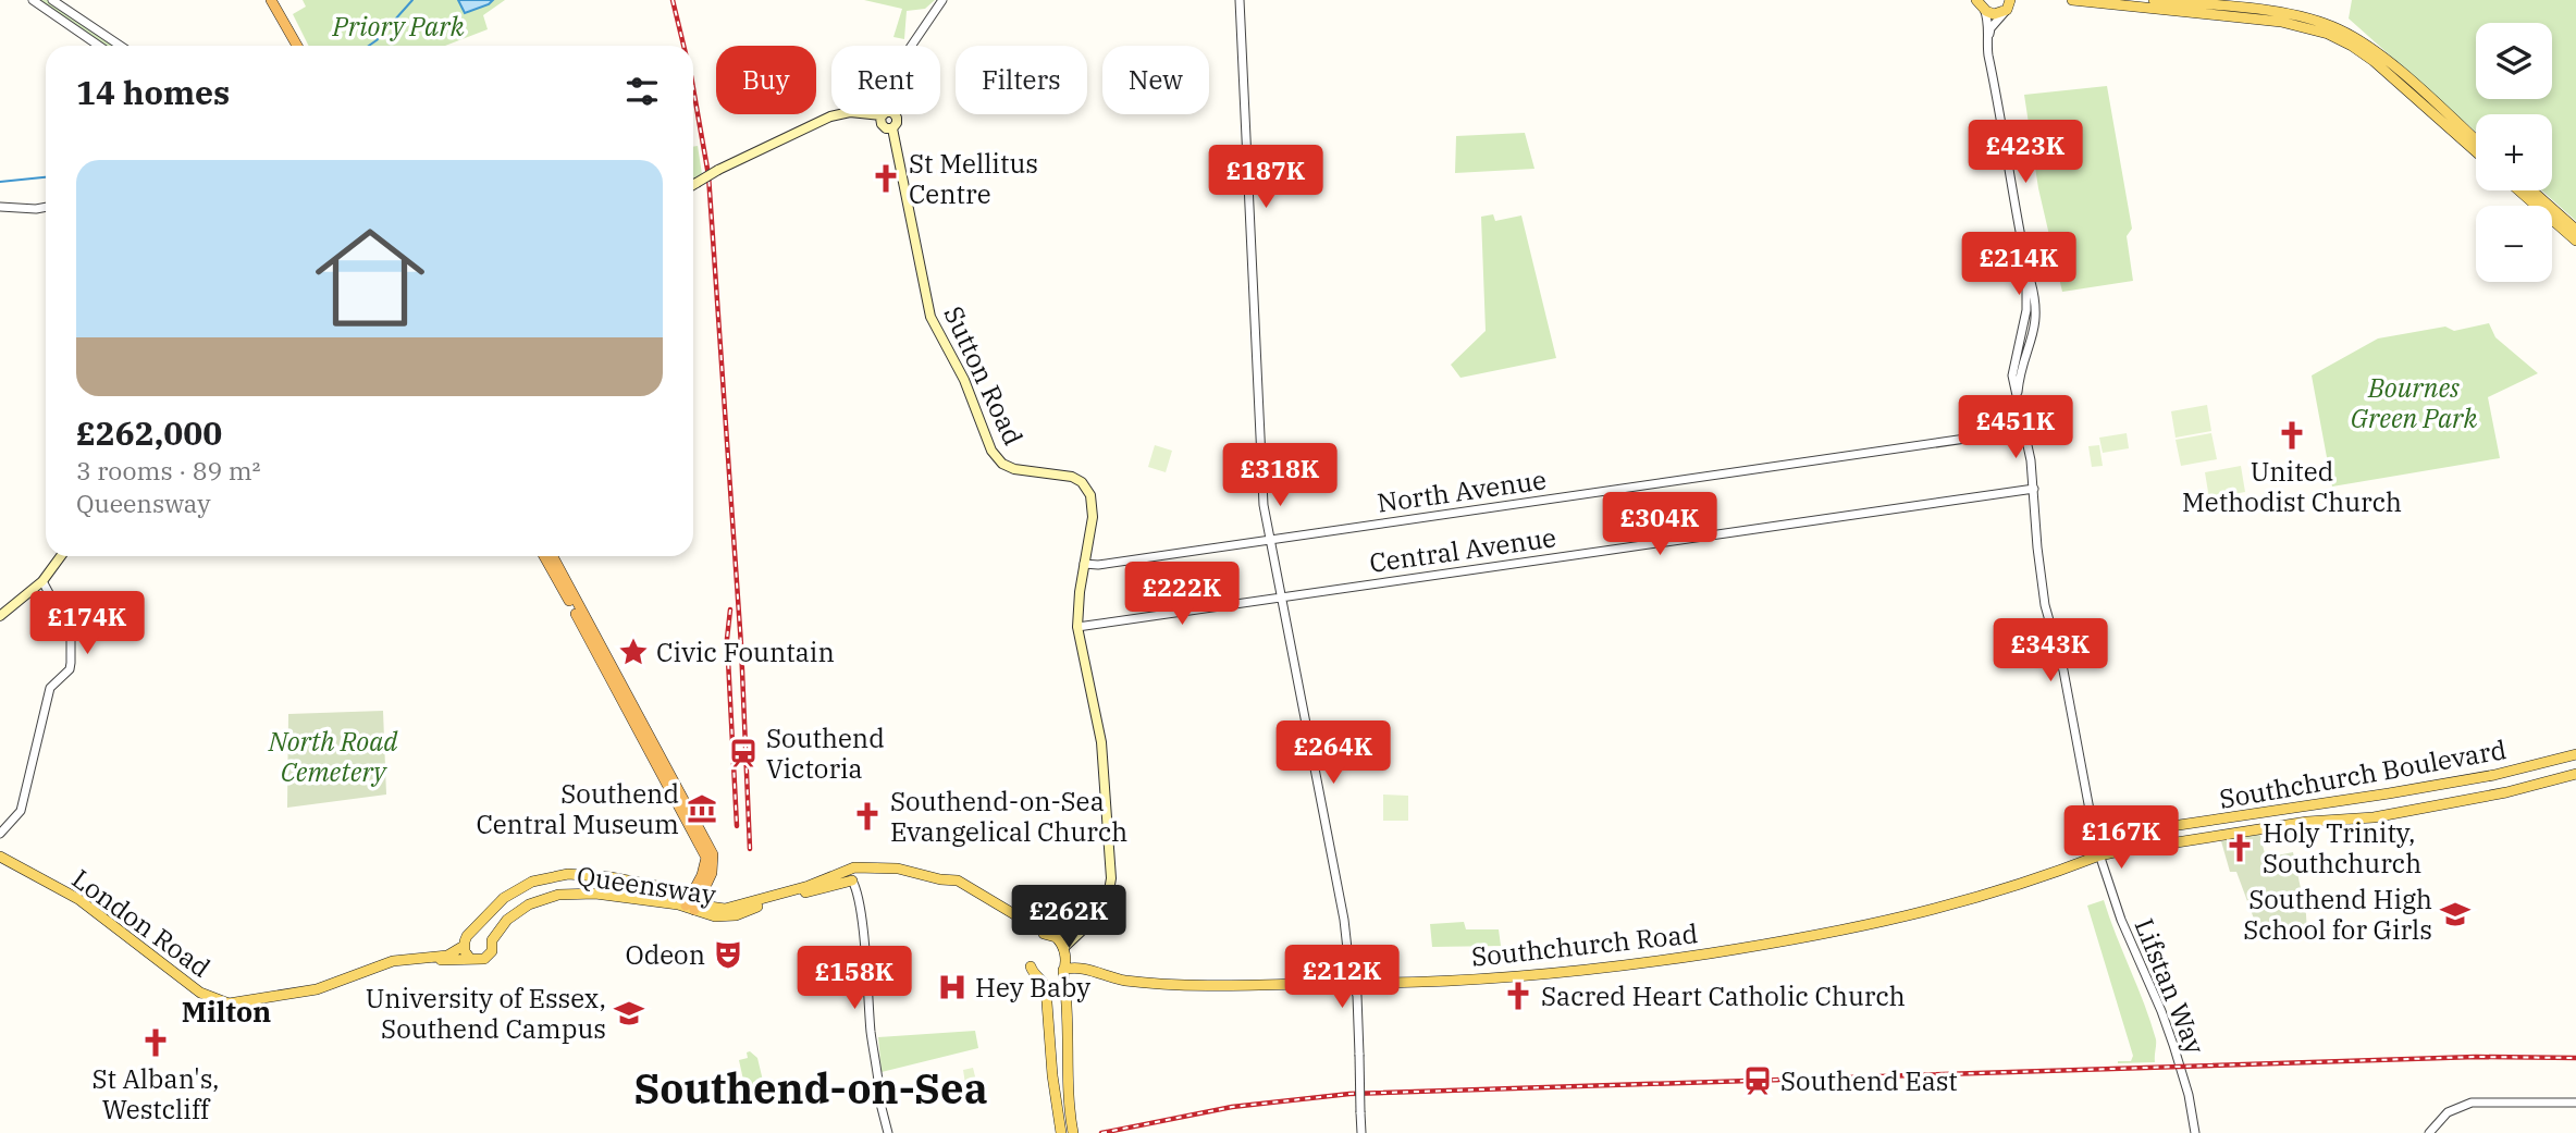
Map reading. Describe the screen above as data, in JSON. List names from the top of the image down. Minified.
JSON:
{"streets":{"main road":["Sutton Road","Southchurch Boulevard","Queensway","London Road","Southchurch Road"],"street":["North Avenue","Central Avenue","Lifstan Way"]},"crossings":[["Sutton Road","North Avenue"],["Sutton Road","Central Avenue"],["North Avenue","Lifstan Way"],["Central Avenue","Lifstan Way"],["Southchurch Boulevard","Southchurch Road"],["Southchurch Boulevard","Lifstan Way"],["Queensway","London Road"],["Southchurch Road","Lifstan Way"]],"districts":["Milton","Southend-on-Sea"],"parks":["Priory Park","Bournes Green Park","North Road Cemetery"],"places":{"church":["St Mellitus Centre","United Methodist Church","Southend-on-Sea Evangelical Church","Holy Trinity, Southchurch","Sacred Heart Catholic Church","St Alban's, Westcliff"],"place":["Civic Fountain"],"station":["Southend Victoria","Southend East"],"museum":["Southend Central Museum"],"school or university":["Southend High School for Girls","University of Essex, Southend Campus"],"theatre":["Odeon"],"hospital":["Hey Baby"]},"page":{"map_buttons":["+","−"],"chip":["Buy","Rent","Filters","New"],"heading":"14 homes","price":["£423K","£187K","£214K","£451K","£318K","£304K","£222K","£174K","£343K","£264K","£167K","£262K","£212K","£158K"],"list":[{"name":"£262,000","note":"3 rooms · 89 m² · Queensway"}]}}
